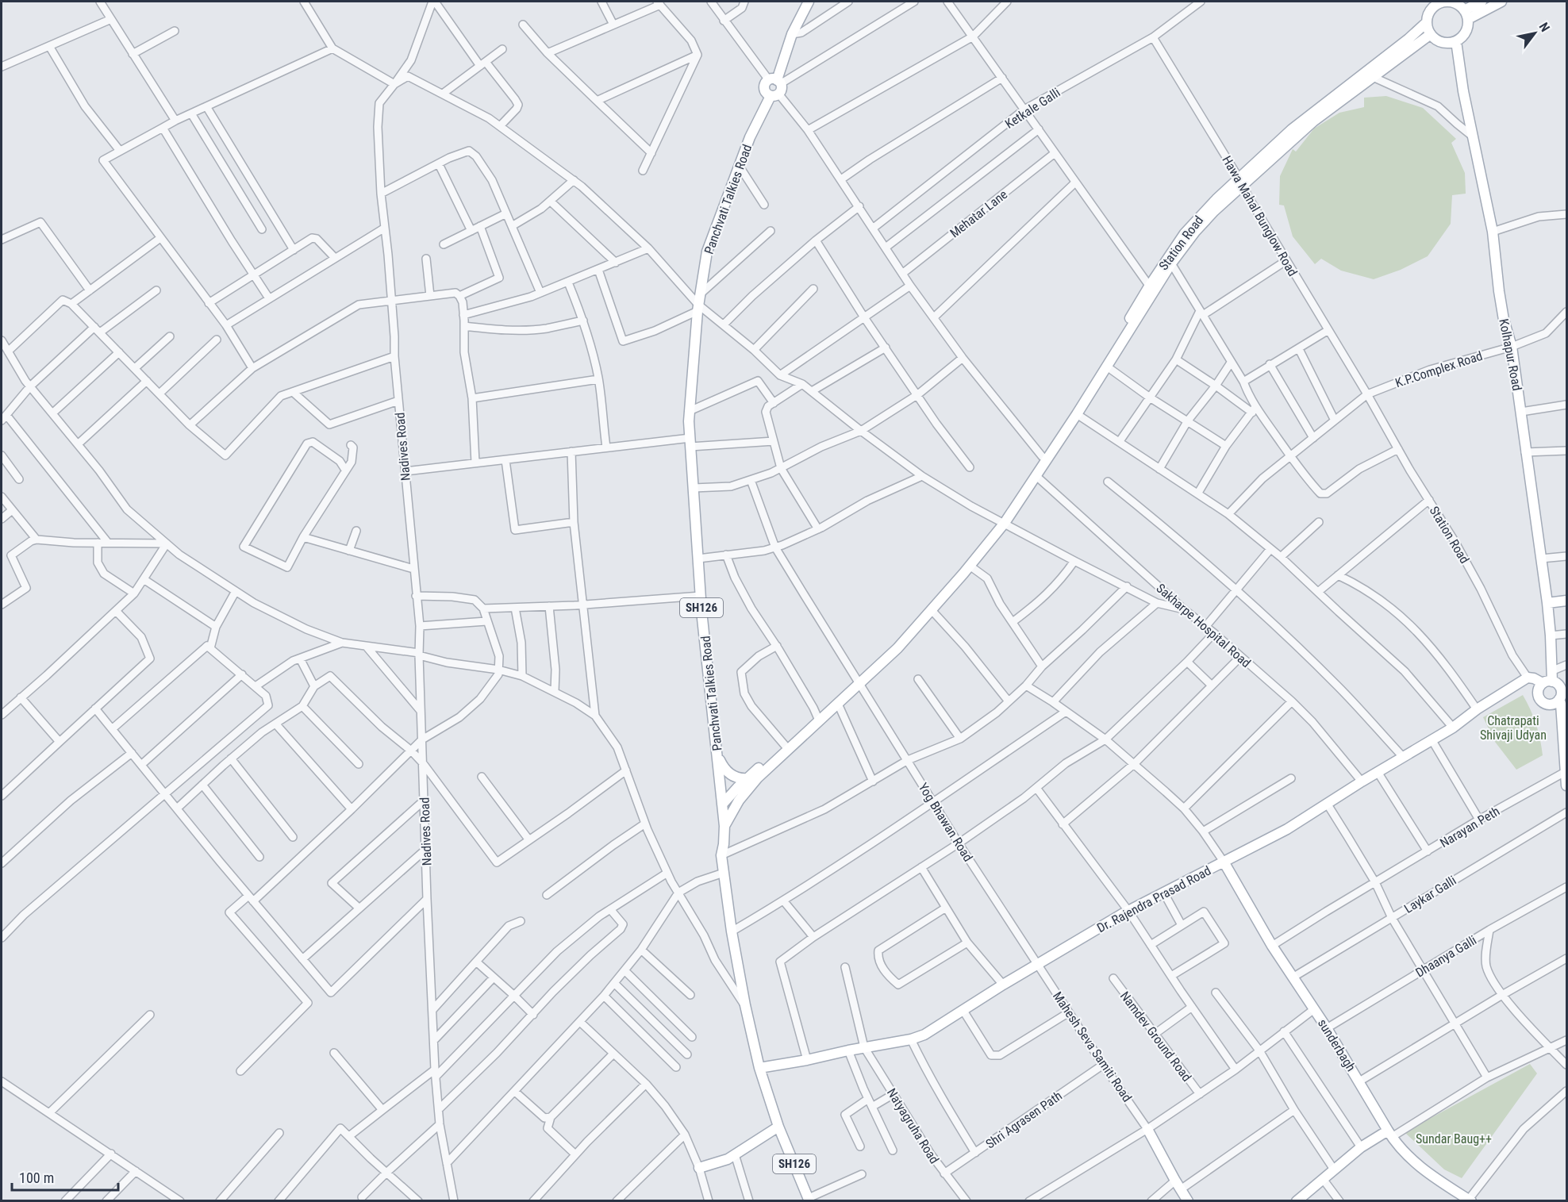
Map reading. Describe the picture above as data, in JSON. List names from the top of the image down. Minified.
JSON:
{"streets":{"main road":["Panchvati Talkies Road","Station Road","Kolhapur Road","SH126","Dr. Rajendra Prasad Road","sunderbagh"],"street":["Ketkale Galli","Mehatar Lane","Hawa Mahal Bunglow Road","K.P.Complex Road","Nadives Road","Sakharpe Hospital Road","Yog Bhawan Road","Narayan Peth","Laykar Galli","Dhaanya Galli","Namdev Ground Road","Mahesh Seva Samiti Road","Shri Agrasen Path","Natyagruha Road"]},"crossings":[["Ketkale Galli","Hawa Mahal Bunglow Road"],["Panchvati Talkies Road","SH126"],["Panchvati Talkies Road","Dr. Rajendra Prasad Road"],["Hawa Mahal Bunglow Road","Station Road"],["Hawa Mahal Bunglow Road","K.P.Complex Road"],["Station Road","Kolhapur Road"],["Station Road","K.P.Complex Road"],["Station Road","Sakharpe Hospital Road"],["Station Road","Dr. Rajendra Prasad Road"],["Kolhapur Road","K.P.Complex Road"],["Sakharpe Hospital Road","Dr. Rajendra Prasad Road"],["Yog Bhawan Road","Dr. Rajendra Prasad Road"],["Yog Bhawan Road","Mahesh Seva Samiti Road"],["Narayan Peth","sunderbagh"],["Laykar Galli","sunderbagh"],["Dr. Rajendra Prasad Road","sunderbagh"],["Dr. Rajendra Prasad Road","Mahesh Seva Samiti Road"],["Dr. Rajendra Prasad Road","Natyagruha Road"],["Dhaanya Galli","sunderbagh"],["Mahesh Seva Samiti Road","Shri Agrasen Path"],["Shri Agrasen Path","Natyagruha Road"]],"parks":["Chatrapati Shivaji Udyan","Sundar Baug++"],"scale_bar":"100 m","north":"top right"}
